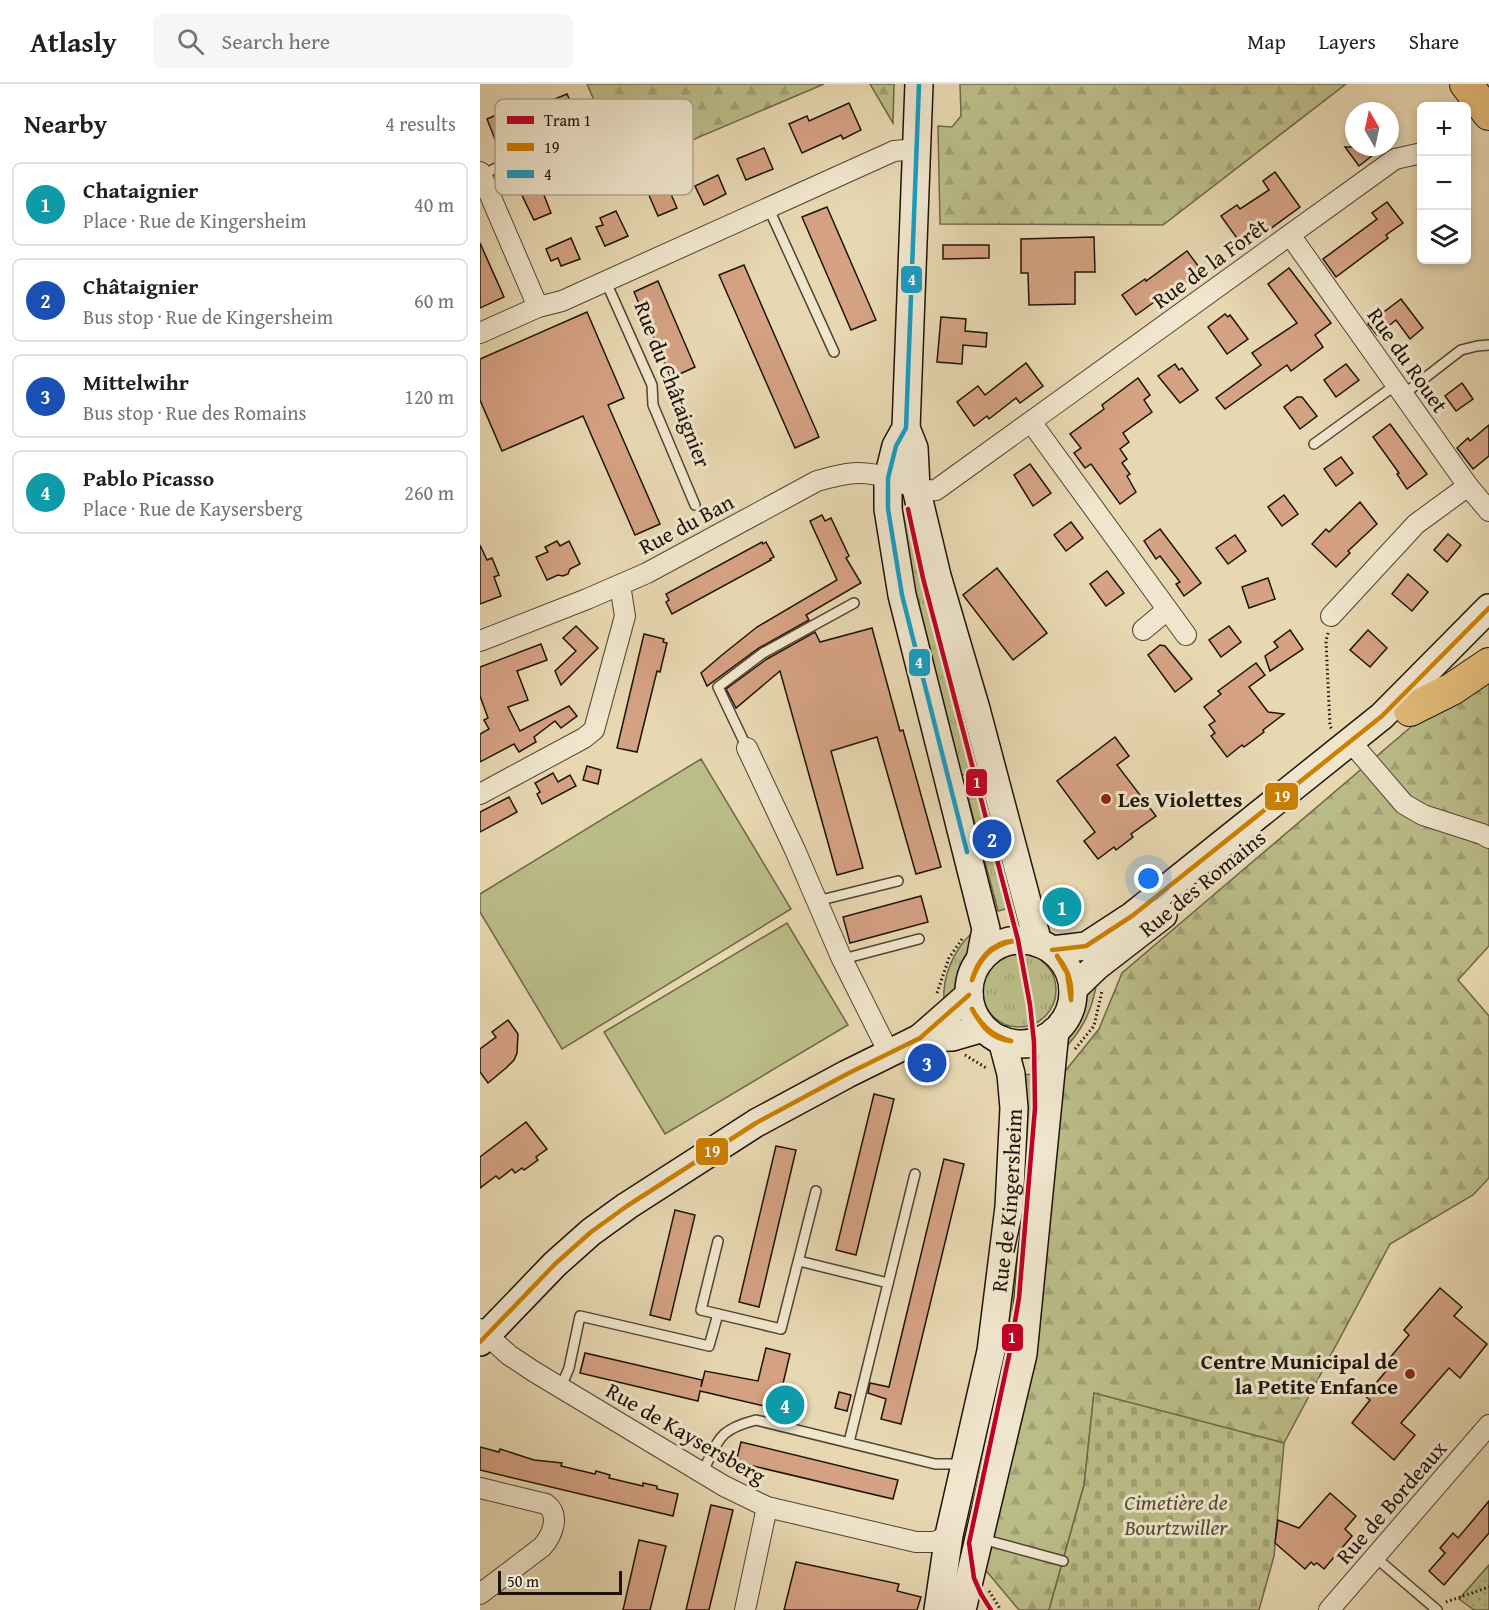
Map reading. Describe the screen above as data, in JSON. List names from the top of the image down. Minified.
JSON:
{"streets":{"main road":["Rue des Romains","Rue de Kingersheim"],"street":["Rue de la Forêt","Rue du Rouet","Rue du Châtaignier","Rue du Ban","Rue de Kaysersberg","Rue de Bordeaux"]},"crossings":[["Rue de la Forêt","Rue du Rouet"],["Rue de la Forêt","Rue du Ban"],["Rue des Romains","Rue de Kingersheim"],["Rue de Kingersheim","Rue de Kaysersberg"]],"parks":["Cimetière de Bourtzwiller"],"places":["Les Violettes","Centre Municipal de la Petite Enfance"],"lines":["transit line 4","tram line 1","transit line 19"],"legend":["Tram 1","19","4"],"scale_bar":"50 m","north":"top","page":{"header":"Atlasly","search":"Search here","nav":["Map","Layers","Share"],"heading":["Nearby","4 results"],"map_buttons":["+","−"],"list":[{"mark":"1","name":"Chataignier","note":"Place · Rue de Kingersheim","value":"40 m"},{"mark":"2","name":"Châtaignier","note":"Bus stop · Rue de Kingersheim","value":"60 m"},{"mark":"3","name":"Mittelwihr","note":"Bus stop · Rue des Romains","value":"120 m"},{"mark":"4","name":"Pablo Picasso","note":"Place · Rue de Kaysersberg","value":"260 m"}],"pins":["2","1","3","4"],"scale":"50 m"}}
